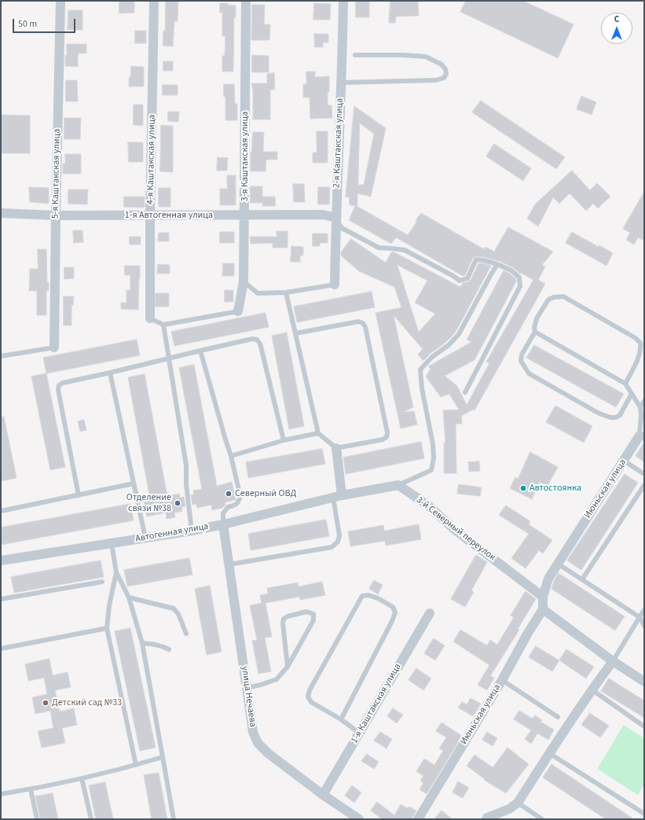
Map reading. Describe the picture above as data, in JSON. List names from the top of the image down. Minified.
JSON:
{"streets":{"street":["2-я Каштакская улица","3-я Каштакская улица","4-я Каштакская улица","5-я Каштакская улица","1-я Автогенная улица","Июньская улица","3-й Северный переулок","Автогенная улица","улица Нечаева","1-я Каштакская улица"]},"crossings":[["2-я Каштакская улица","1-я Автогенная улица"],["3-я Каштакская улица","1-я Автогенная улица"],["4-я Каштакская улица","1-я Автогенная улица"],["5-я Каштакская улица","1-я Автогенная улица"],["Июньская улица","3-й Северный переулок"],["3-й Северный переулок","Автогенная улица"],["Автогенная улица","улица Нечаева"],["улица Нечаева","1-я Каштакская улица"]],"places":["Автостоянка","Северный ОВД","Отделение связи №38","Детский сад №33"],"scale_bar":"50 m","north":"top"}
